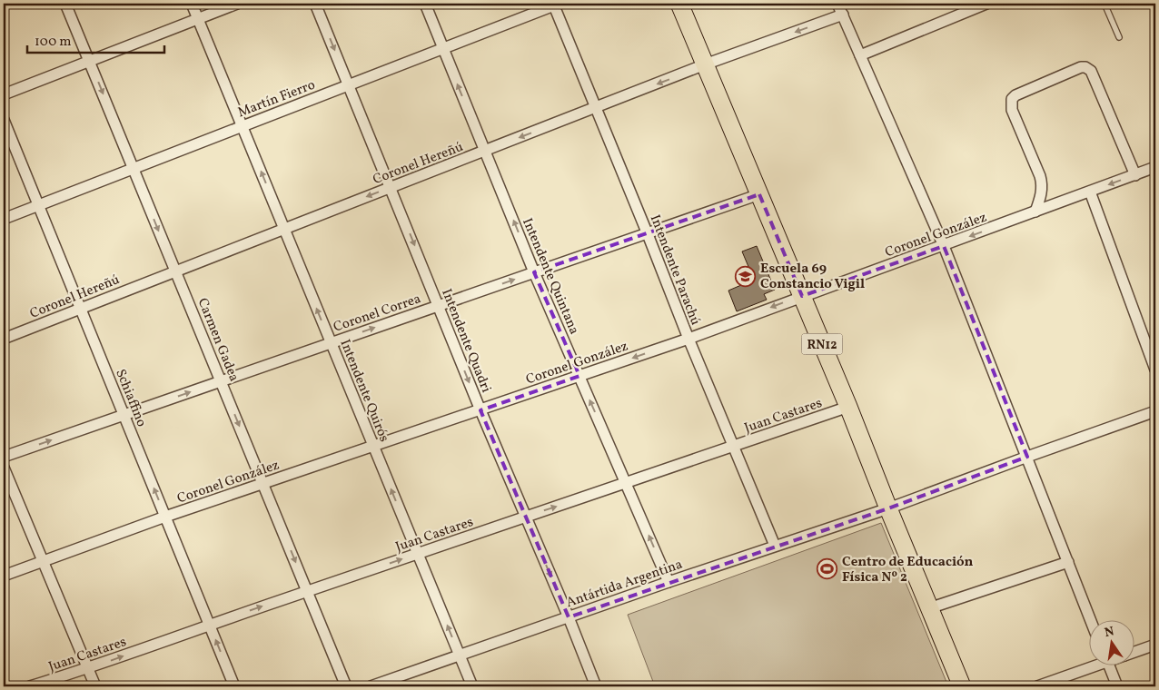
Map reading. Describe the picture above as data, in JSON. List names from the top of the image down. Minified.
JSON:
{"streets":{"highway":["RN12"],"street":["Martín Fierro","Coronel Hereñú","Coronel González","Intendente Parachú","Intendente Quintana","Coronel Correa","Carmen Gadea","Intendente Quadri","Intendente Quirós","Schiaffino","Juan Castares","Antártida Argentina"]},"crossings":[["Martín Fierro","Intendente Parachú"],["Martín Fierro","Intendente Quintana"],["Martín Fierro","Carmen Gadea"],["Martín Fierro","Intendente Quadri"],["Martín Fierro","Intendente Quirós"],["Martín Fierro","Schiaffino"],["Coronel Hereñú","Intendente Parachú"],["Coronel Hereñú","Intendente Quintana"],["Coronel Hereñú","Carmen Gadea"],["Coronel Hereñú","Intendente Quadri"],["Coronel Hereñú","RN12"],["Coronel Hereñú","Intendente Quirós"],["Coronel Hereñú","Schiaffino"],["Coronel González","Intendente Parachú"],["Coronel González","Intendente Quintana"],["Coronel González","Carmen Gadea"],["Coronel González","Intendente Quadri"],["Coronel González","RN12"],["Coronel González","Intendente Quirós"],["Coronel González","Schiaffino"],["Intendente Parachú","Coronel Correa"],["Intendente Parachú","Juan Castares"],["Intendente Parachú","Antártida Argentina"],["Intendente Quintana","Coronel Correa"],["Intendente Quintana","Juan Castares"],["Intendente Quintana","Antártida Argentina"],["Coronel Correa","Carmen Gadea"],["Coronel Correa","Intendente Quadri"],["Coronel Correa","RN12"],["Coronel Correa","Intendente Quirós"],["Coronel Correa","Schiaffino"],["Carmen Gadea","Juan Castares"],["Intendente Quadri","Juan Castares"],["Intendente Quadri","Antártida Argentina"],["RN12","Juan Castares"],["RN12","Antártida Argentina"],["Intendente Quirós","Juan Castares"],["Intendente Quirós","Antártida Argentina"],["Schiaffino","Juan Castares"]],"one_way":["Coronel Hereñú","Intendente Quintana","Coronel Correa","Carmen Gadea","Intendente Quadri","Intendente Quirós","Juan Castares"],"places":{"school or university":["Escuela 69 Constancio Vigil"],"sports":["Centro de Educación Física Nº 2"]},"scale_bar":"100 m","north":"top"}
